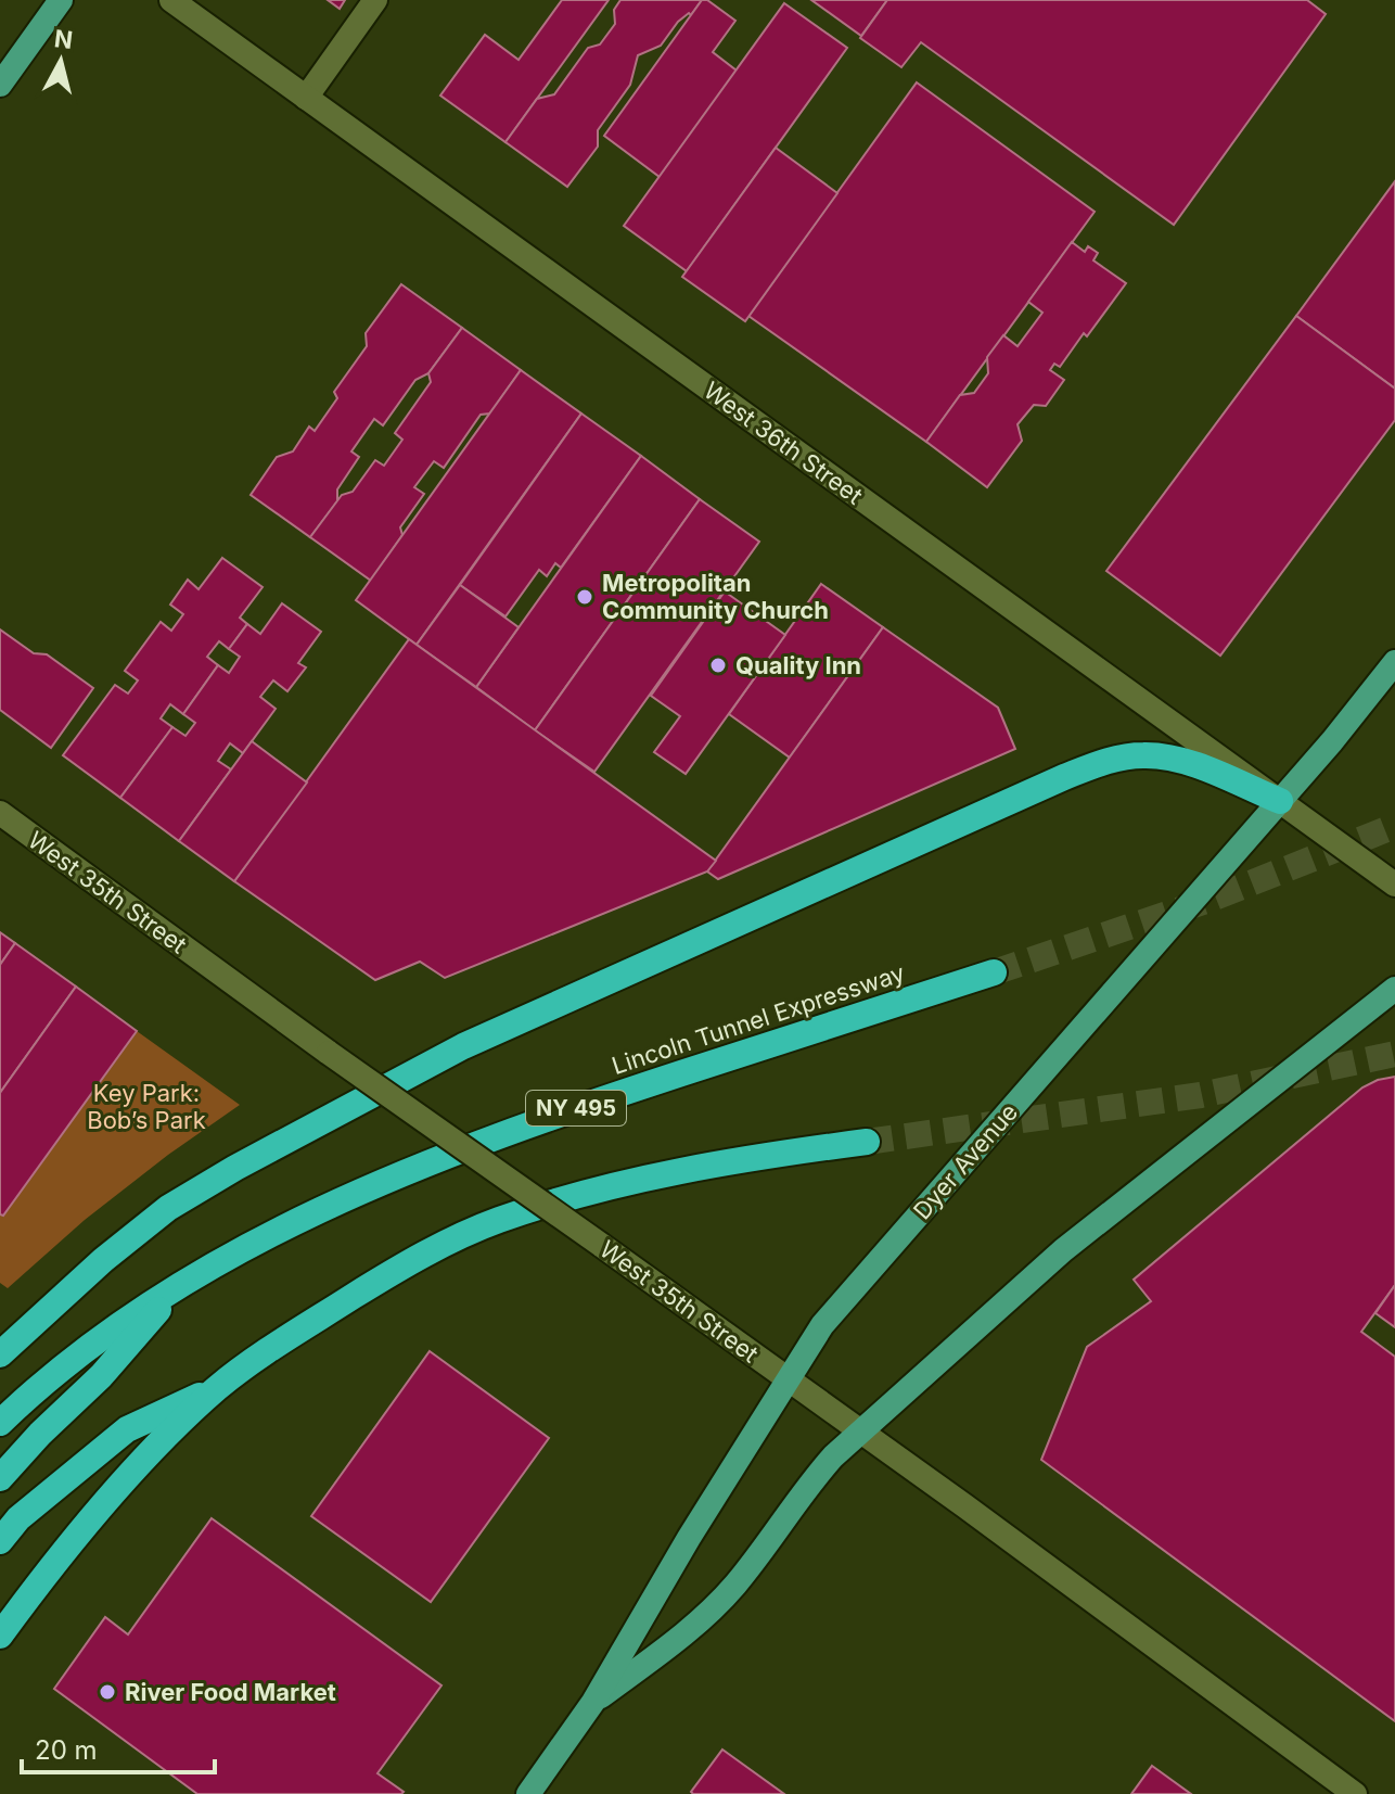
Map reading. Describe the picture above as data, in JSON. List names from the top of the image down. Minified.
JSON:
{"streets":{"highway":["Lincoln Tunnel Expressway","NY 495"],"main road":["Dyer Avenue"],"street":["West 36th Street","West 35th Street"]},"crossings":[["West 36th Street","Dyer Avenue"],["West 35th Street","Dyer Avenue"]],"parks":["Key Park: Bob’s Park"],"places":["Metropolitan Community Church","Quality Inn","River Food Market"],"scale_bar":"20 m","north":"top"}
